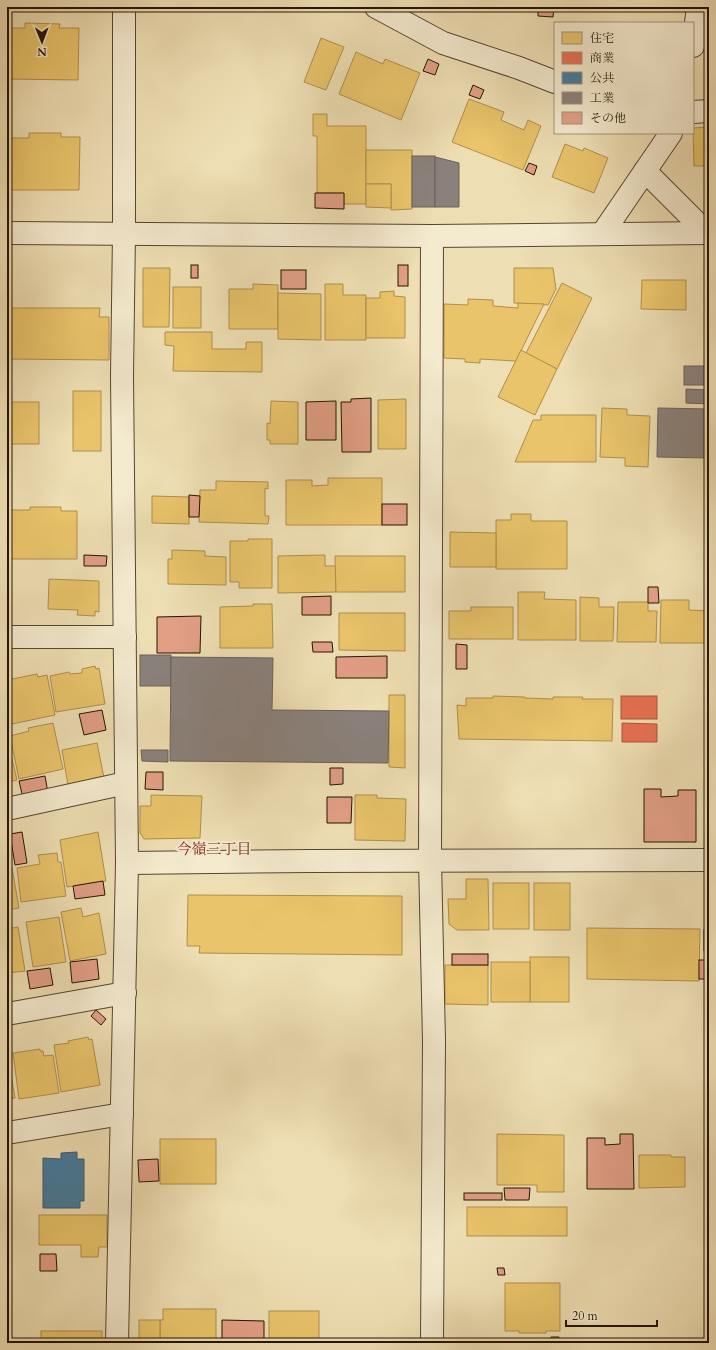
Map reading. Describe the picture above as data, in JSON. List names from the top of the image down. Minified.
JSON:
{"districts":["今嶺三丁目"],"legend":["住宅","商業","公共","工業","その他"],"scale_bar":"20 m","north":"bottom"}
